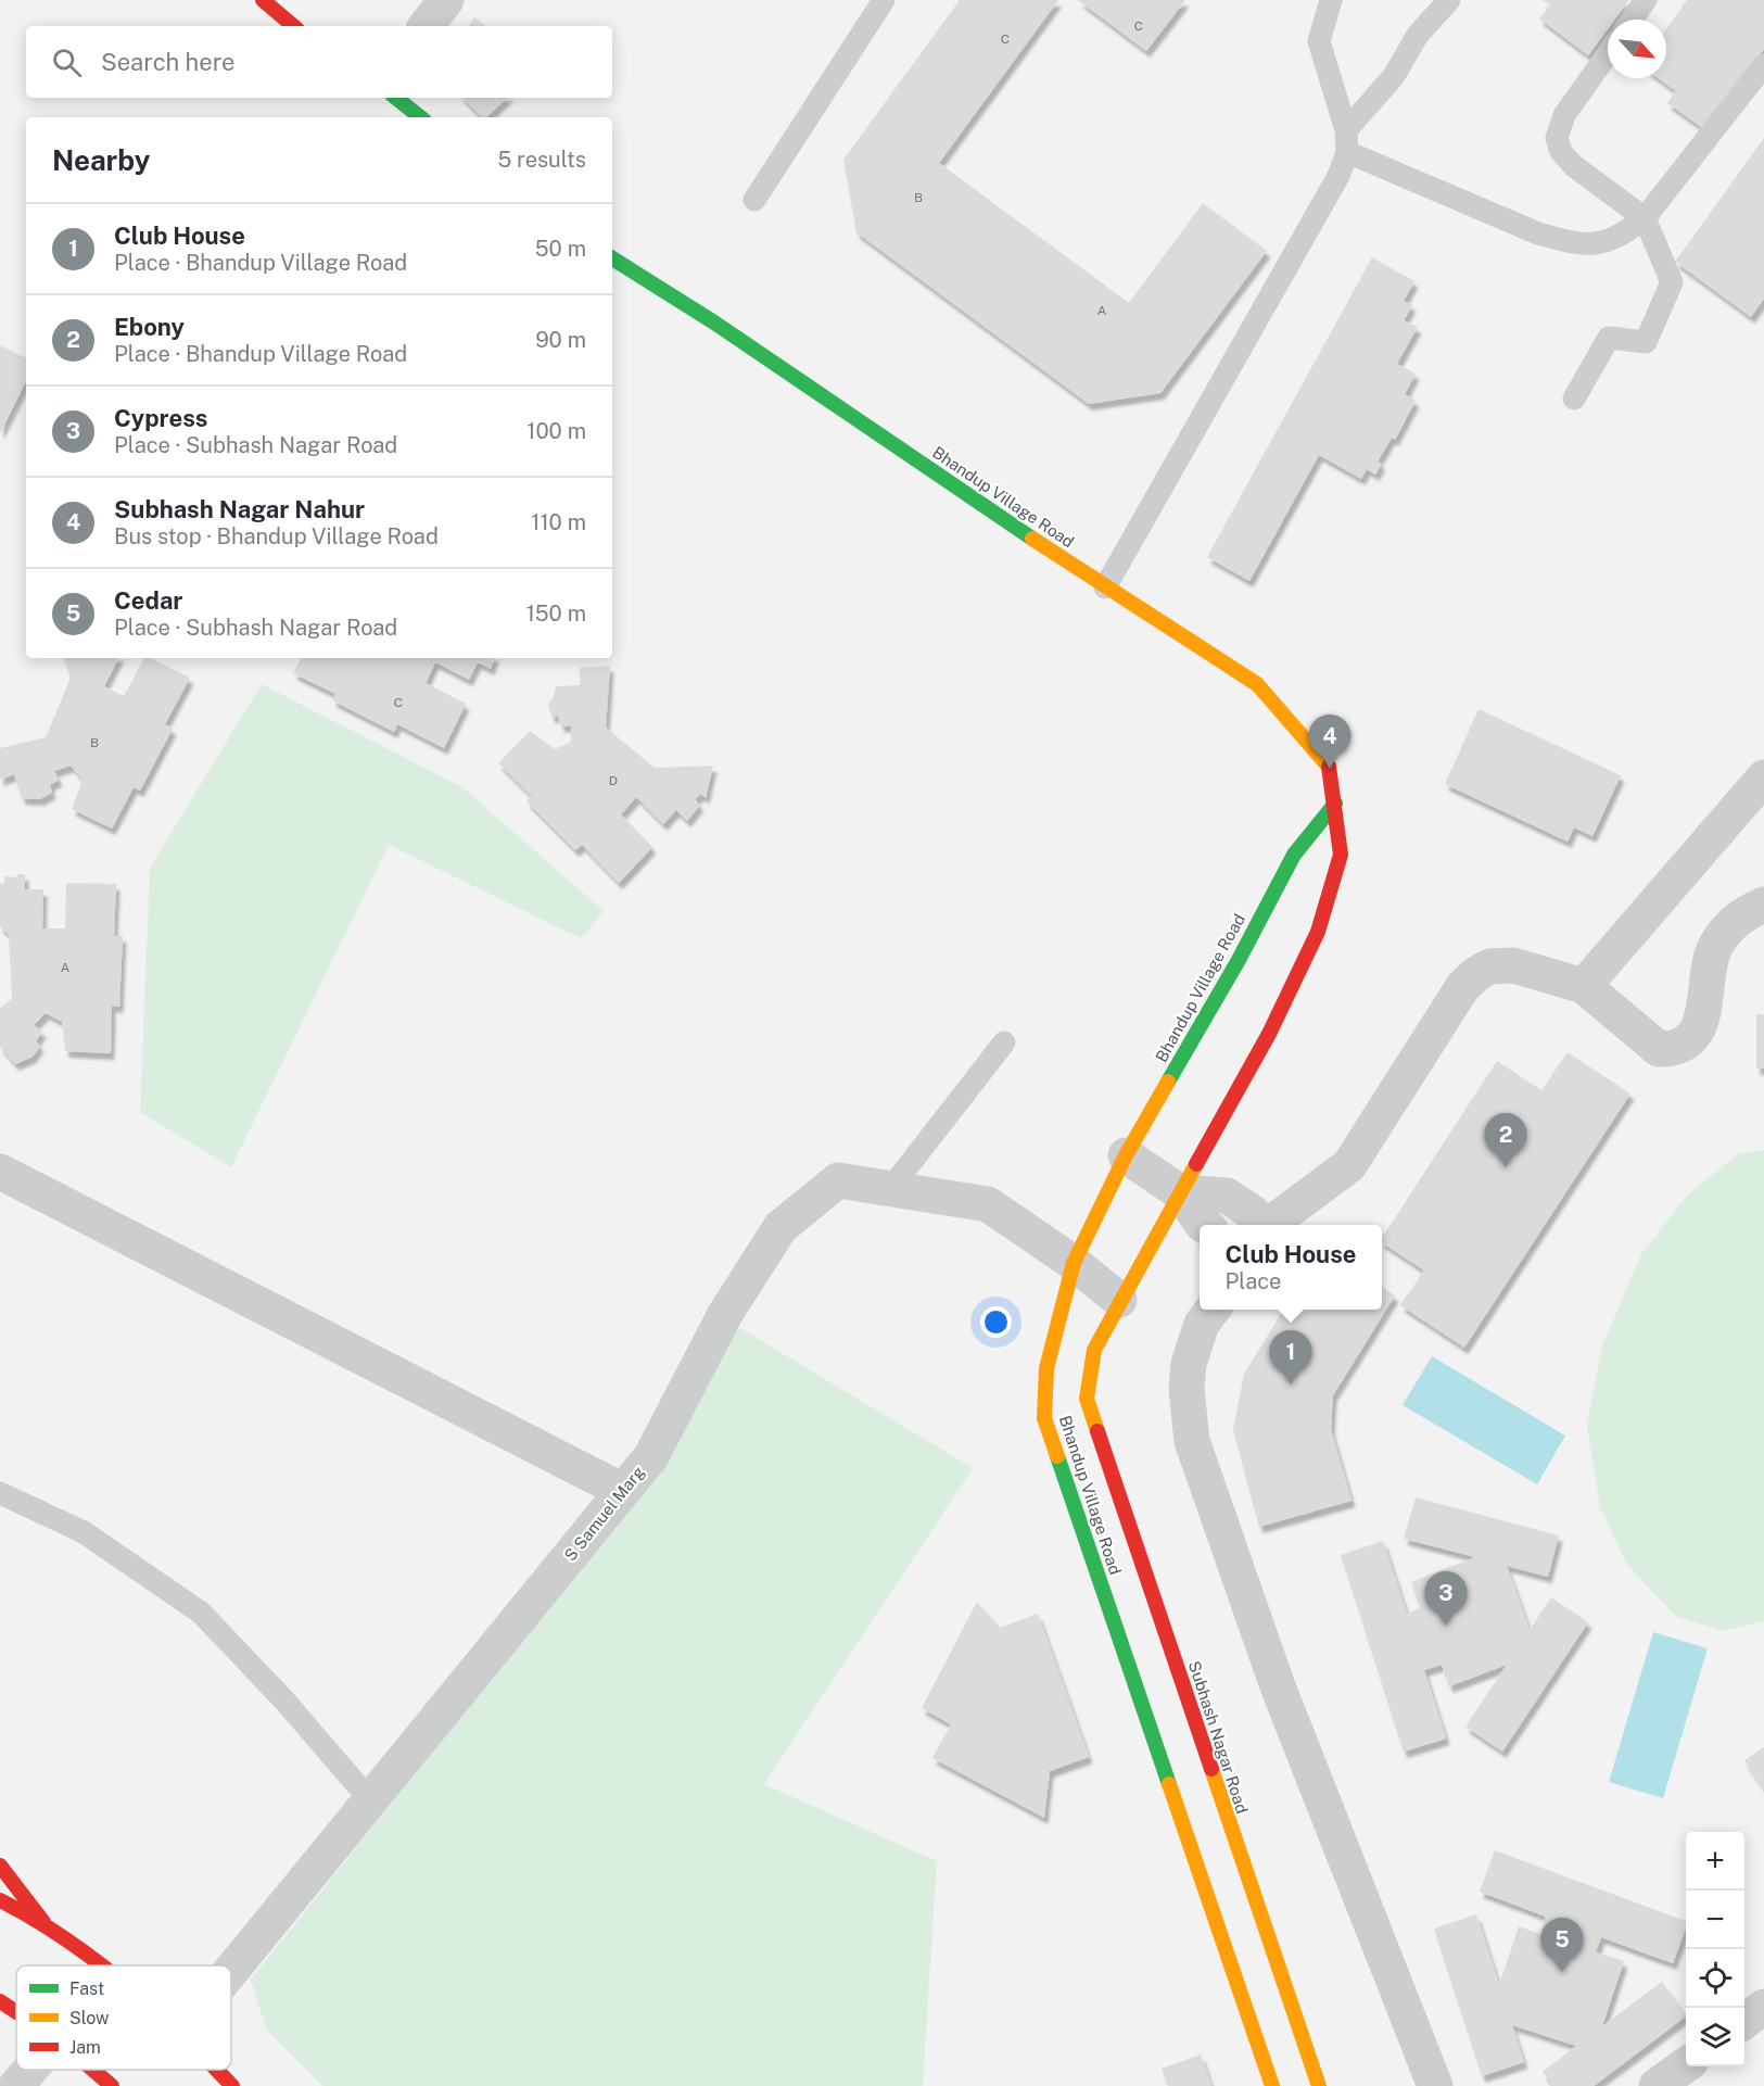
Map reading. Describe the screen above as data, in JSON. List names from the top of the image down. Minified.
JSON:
{"streets":{"street":["Bhandup Village Road","S Samuel Marg","Subhash Nagar Road"]},"crossings":[["Bhandup Village Road","S Samuel Marg"],["Bhandup Village Road","Subhash Nagar Road"]],"house_numbers":["C","C","B","A","C","B","D","A"],"legend":["Fast","Slow","Jam"],"north":"bottom right","page":{"search":"Search here","heading":["Nearby","5 results"],"list":[{"mark":"1","name":"Club House","note":"Place · Bhandup Village Road","value":"50 m"},{"mark":"2","name":"Ebony","note":"Place · Bhandup Village Road","value":"90 m"},{"mark":"3","name":"Cypress","note":"Place · Subhash Nagar Road","value":"100 m"},{"mark":"4","name":"Subhash Nagar Nahur","note":"Bus stop · Bhandup Village Road","value":"110 m"},{"mark":"5","name":"Cedar","note":"Place · Subhash Nagar Road","value":"150 m"}],"pins":["4","2","1","3","5"],"popup":["Club House","Place"],"map_buttons":["+","−"]}}
